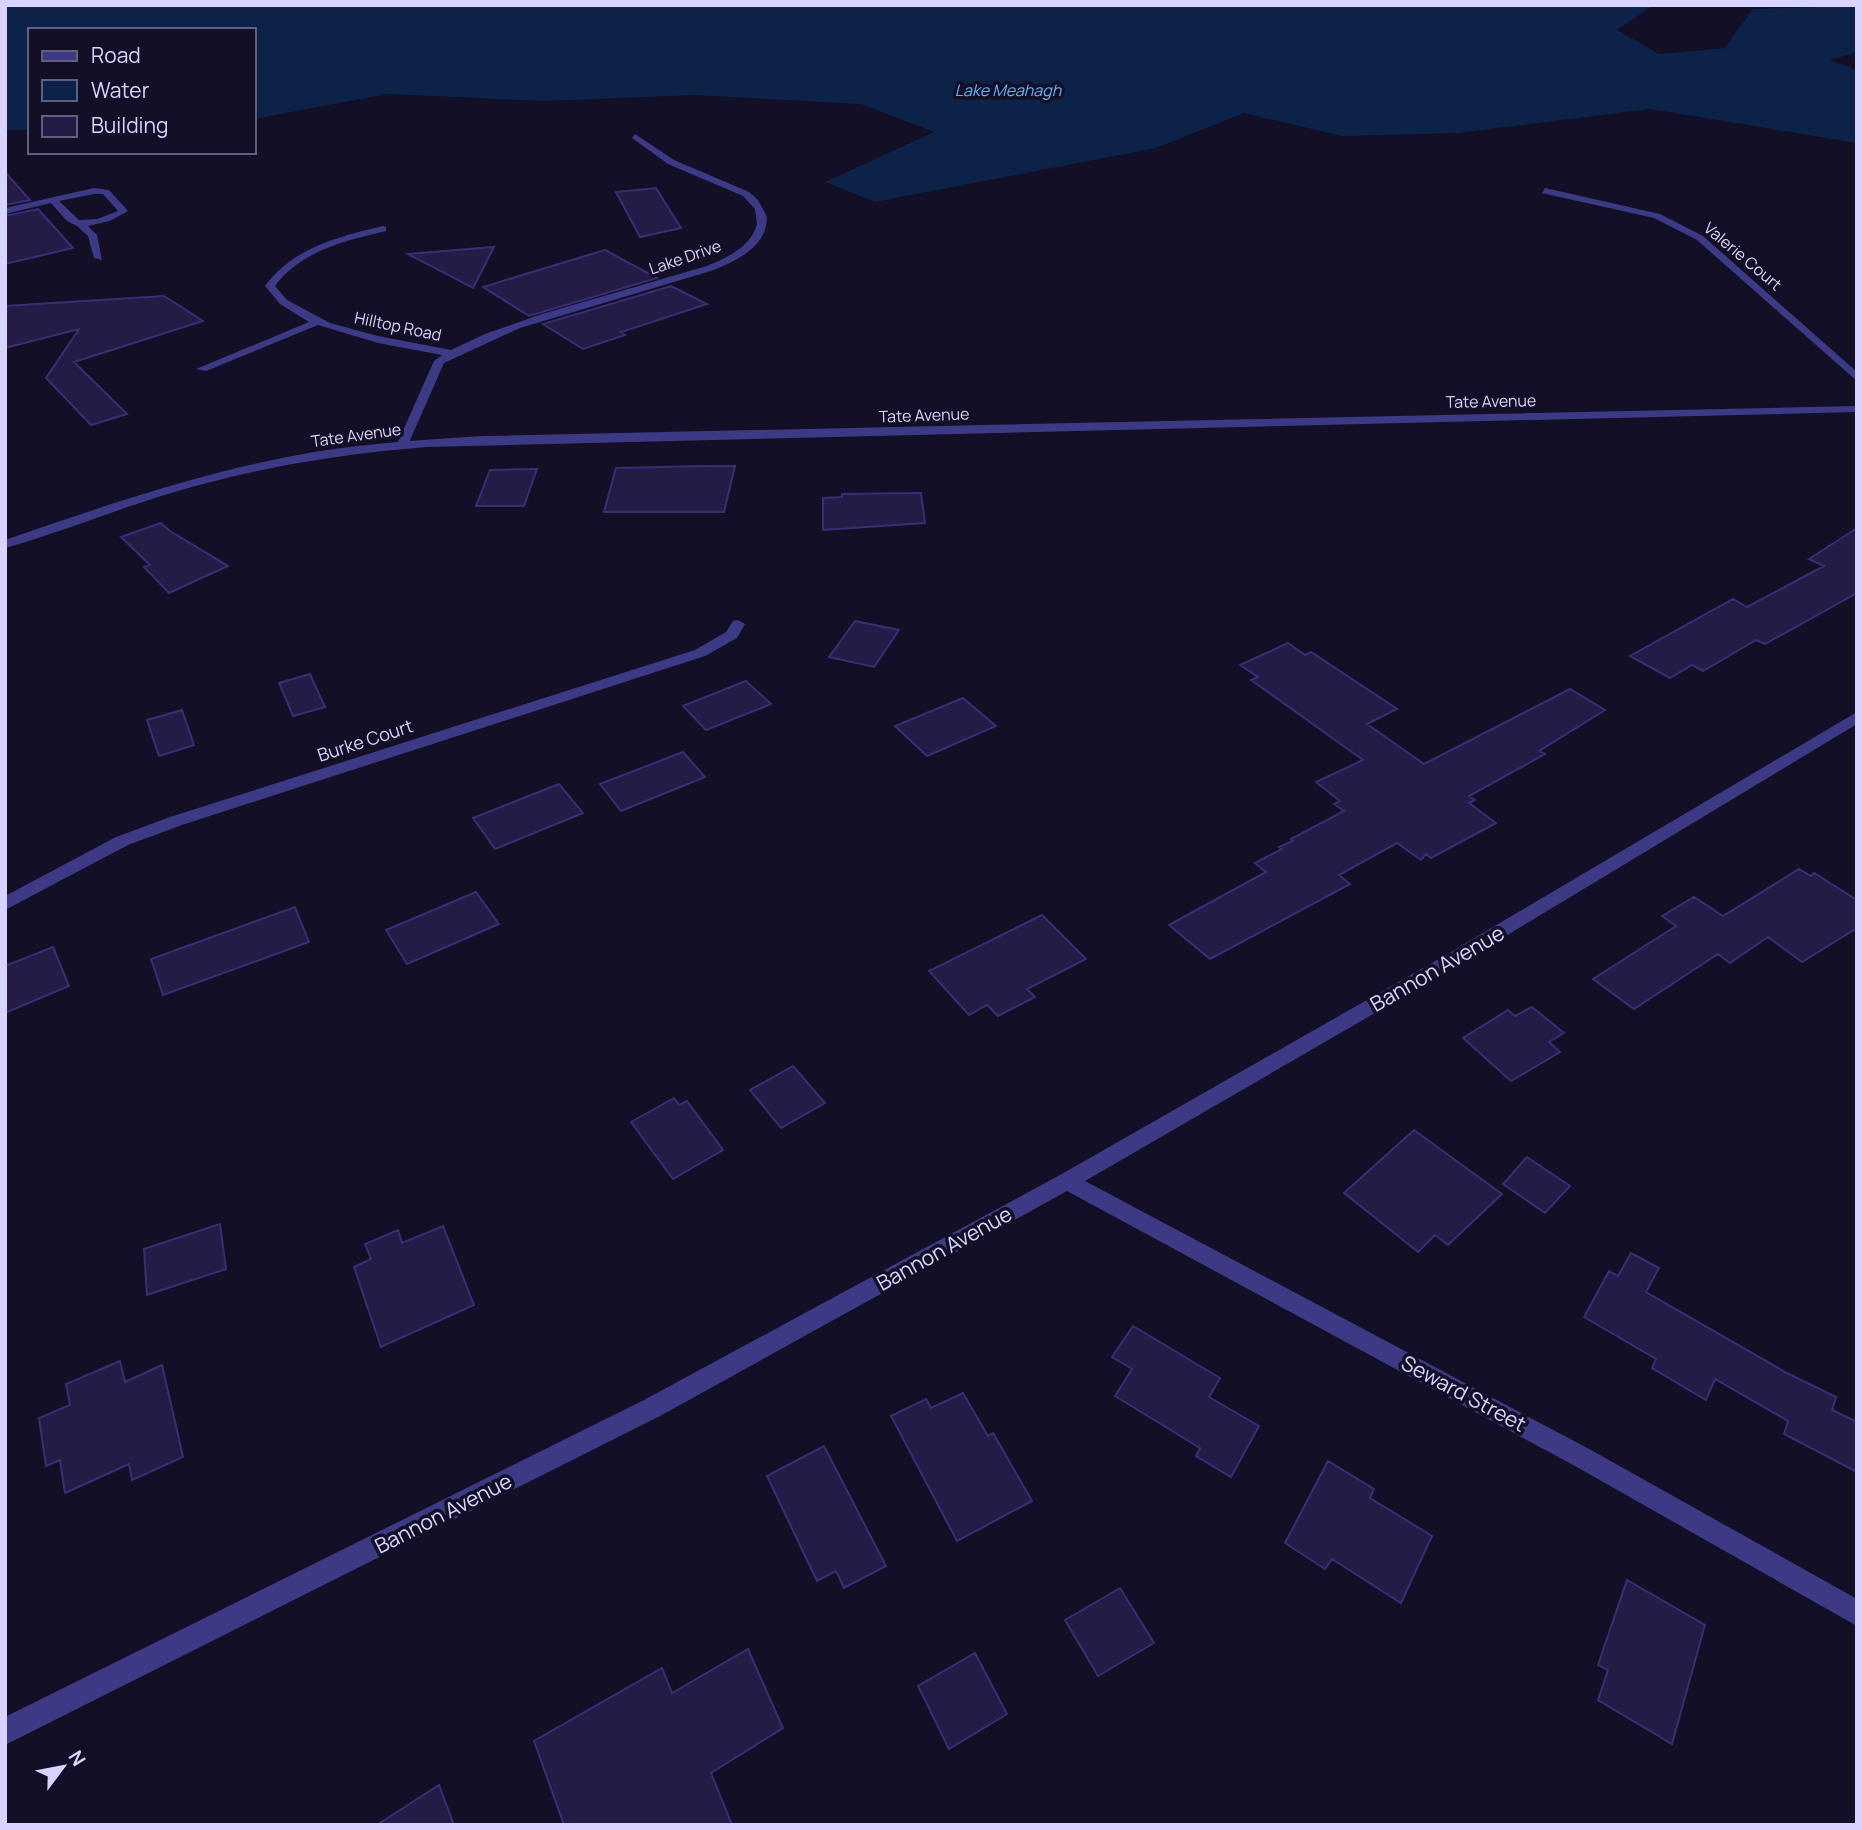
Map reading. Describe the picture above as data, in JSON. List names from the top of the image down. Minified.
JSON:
{"streets":{"street":["Valerie Court","Lake Drive","Hilltop Road","Tate Avenue","Burke Court","Bannon Avenue","Seward Street"]},"crossings":[["Lake Drive","Hilltop Road"],["Hilltop Road","Tate Avenue"],["Bannon Avenue","Seward Street"]],"water":["Lake Meahagh"],"legend":["Road","Water","Building"],"north":"top right"}
